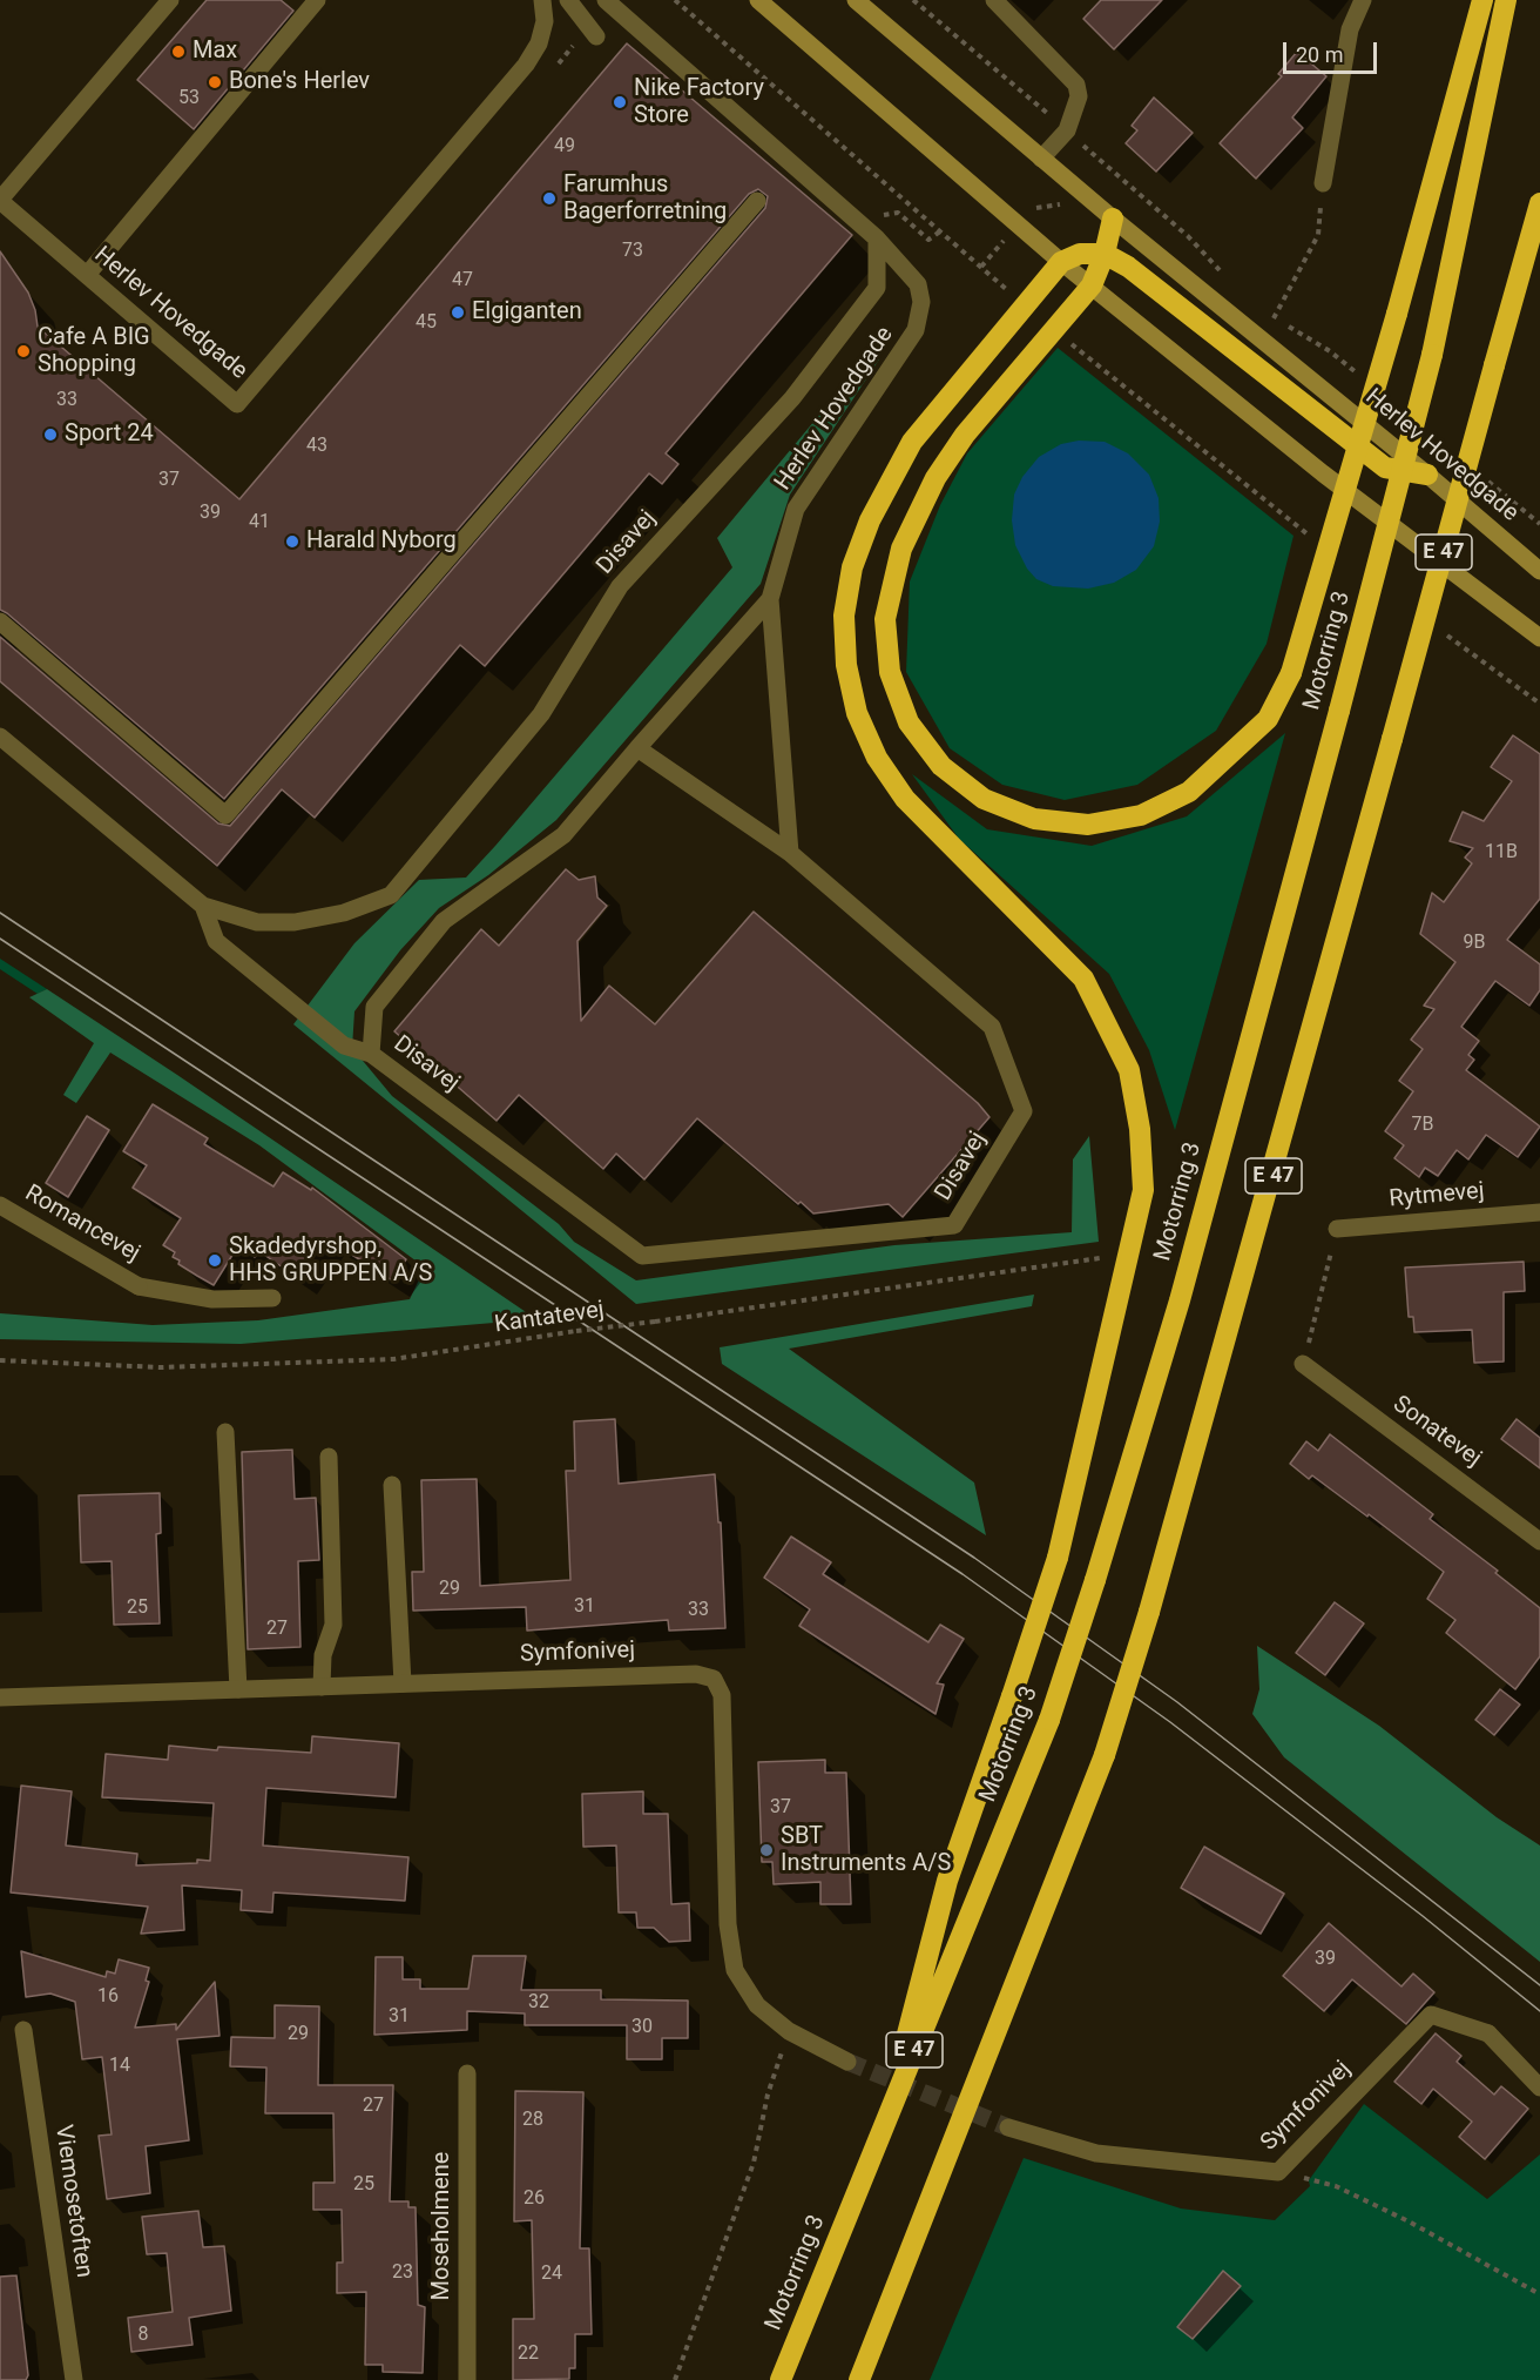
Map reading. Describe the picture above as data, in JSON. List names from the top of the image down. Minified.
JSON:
{"streets":{"highway":["E 47","Motorring 3"],"main road":["Herlev Hovedgade"],"street":["Disavej","Rytmevej","Romancevej","Sonatevej","Symfonivej","Viemosetoften","Moseholmene"],"path":["Kantatevej"]},"crossings":[["Herlev Hovedgade","Disavej"]],"places":["Max","Bone's Herlev","Nike Factory Store","Farumhus Bagerforretning","Elgiganten","Cafe A BIG Shopping","Sport 24","Harald Nyborg","Skadedyrshop, HHS GRUPPEN A/S","SBT Instruments A/S"],"house_numbers":["53","49","73","47","45","33","43","37","39","41","11B","9B","7B","29","31","25","33","27","37","39","16","32","31","30","29","14","27","28","25","26","23","24","8","22"],"scale_bar":"20 m"}
